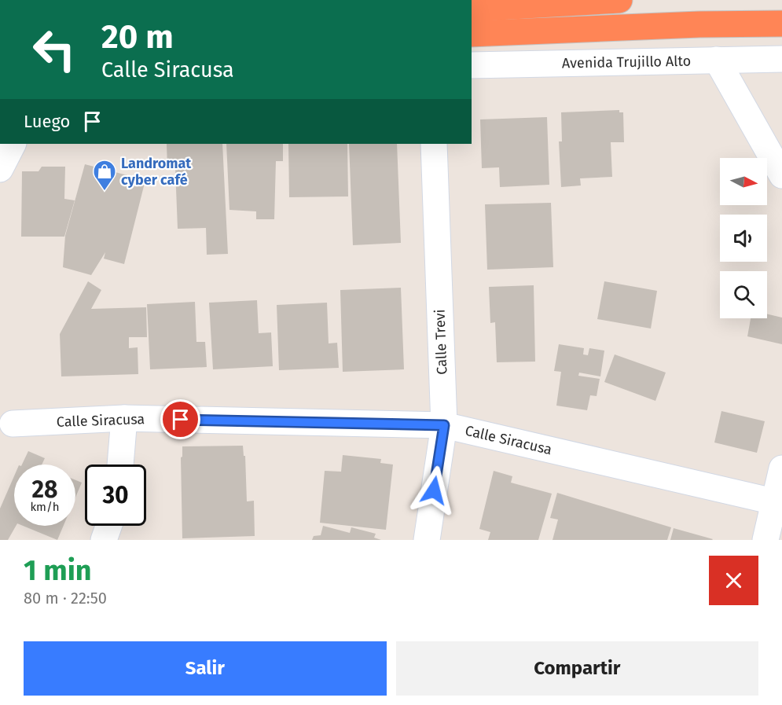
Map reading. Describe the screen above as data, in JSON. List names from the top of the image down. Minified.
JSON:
{"streets":{"street":["Avenida Trujillo Alto","Calle Trevi","Calle Siracusa"]},"crossings":[["Calle Trevi","Calle Siracusa"]],"places":{"shop":["Landromat cyber café"]},"north":"right","page":{"turn":["20 m","Calle Siracusa"],"then":"Luego","speed":"28 km/h","limit":"30","heading":["1 min","80 m · 22:50"],"buttons":["Salir","Compartir"]}}
